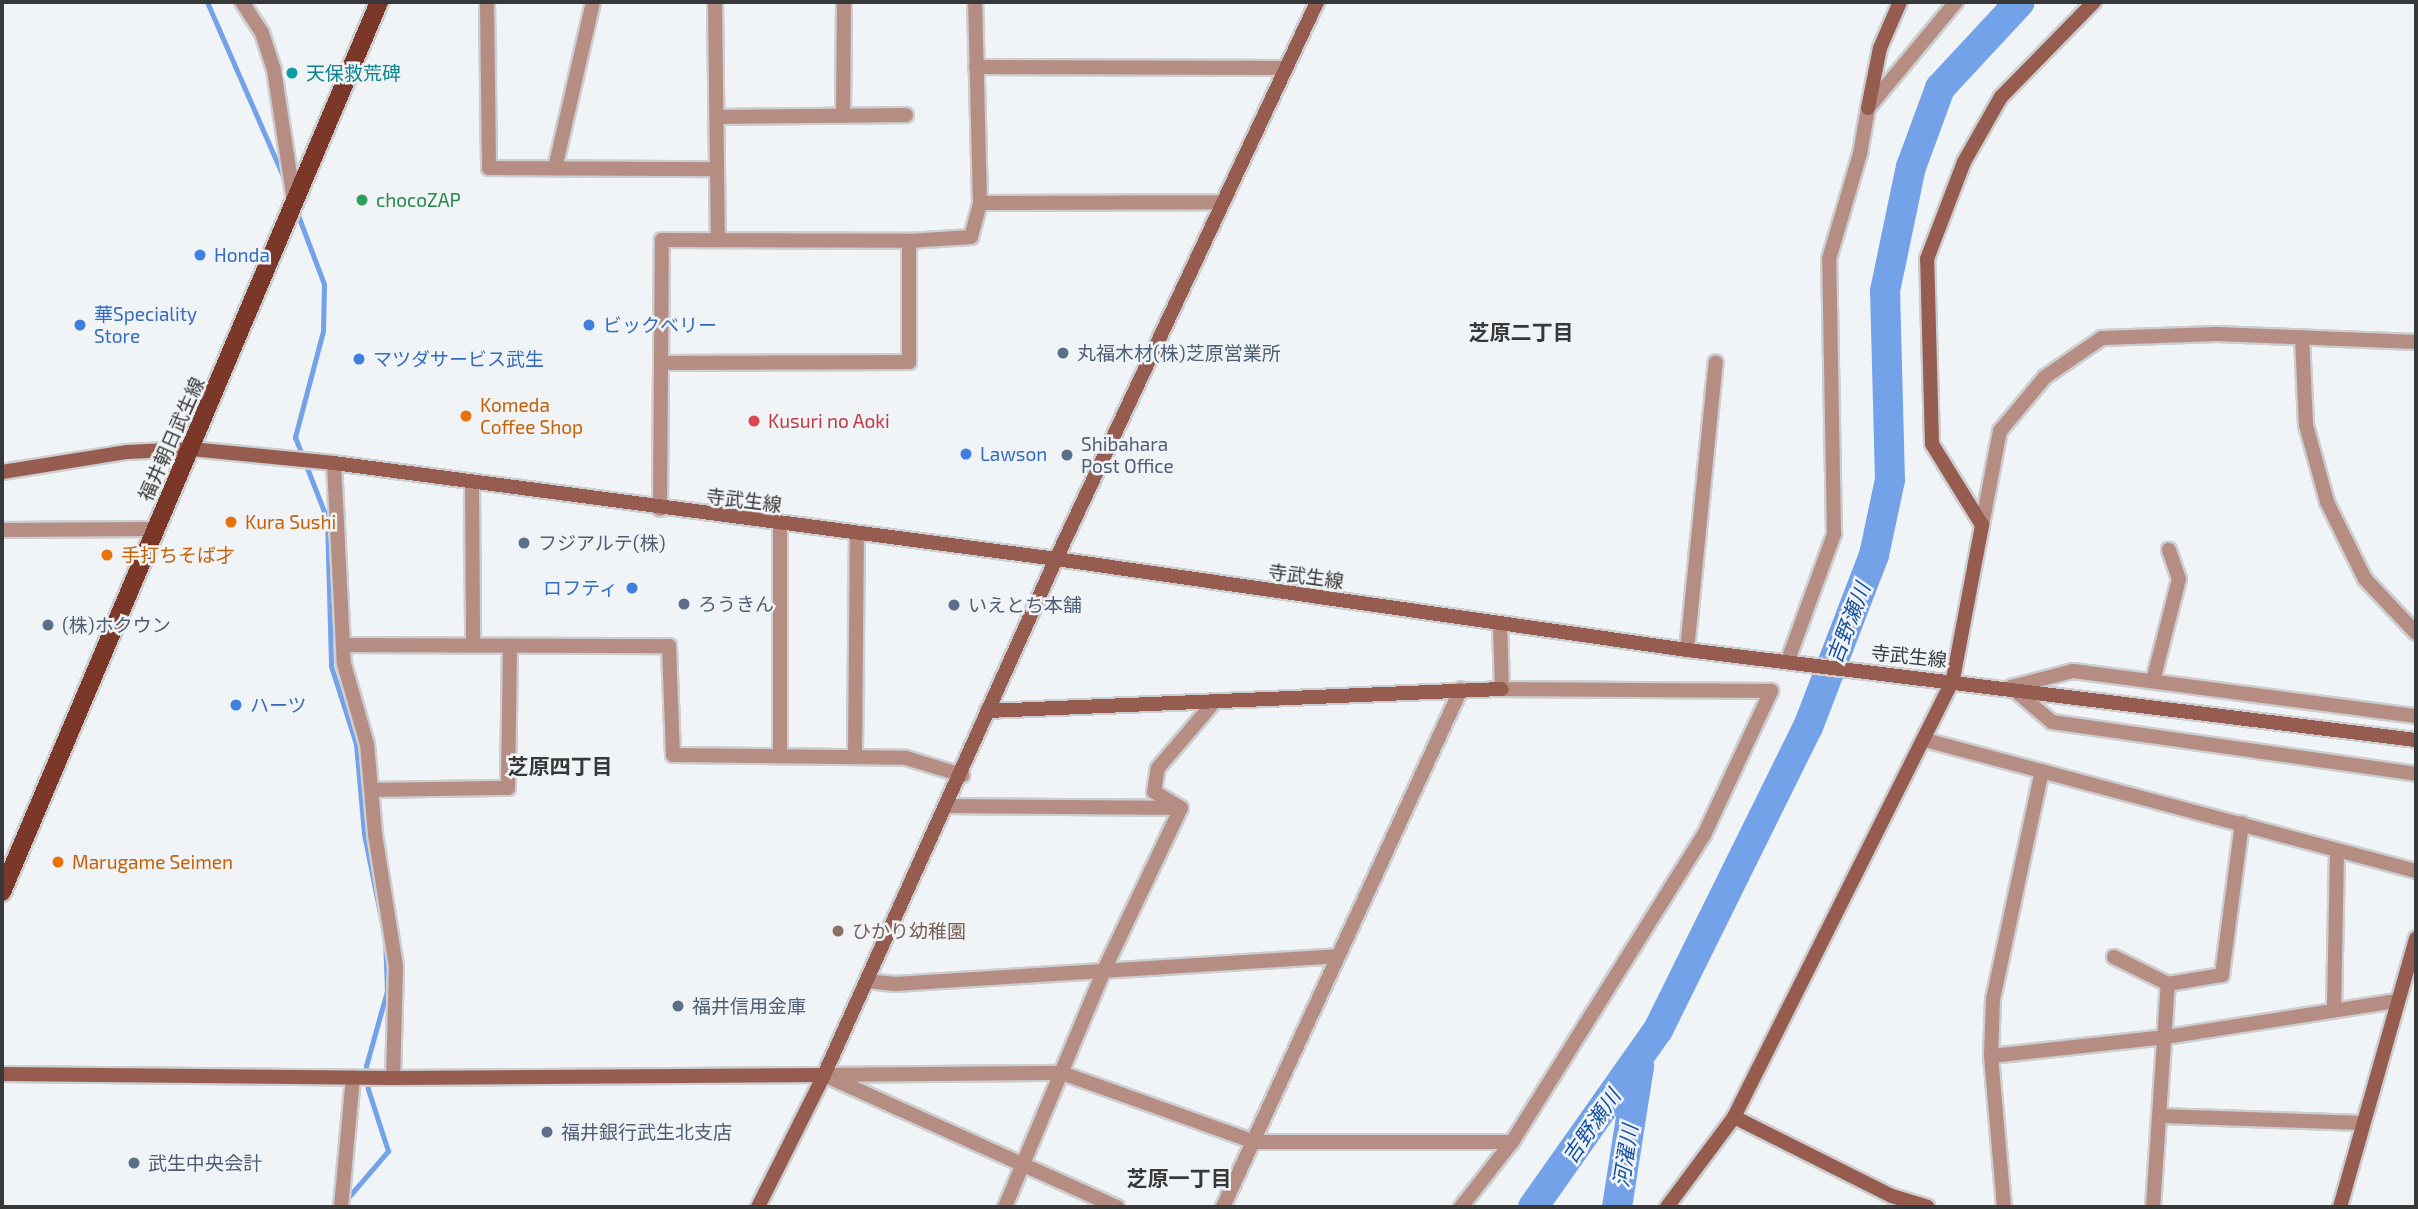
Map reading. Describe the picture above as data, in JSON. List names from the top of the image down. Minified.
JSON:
{"streets":{"main road":["福井朝日武生線"],"street":["寺武生線"]},"crossings":[["福井朝日武生線","寺武生線"]],"districts":["芝原二丁目","芝原四丁目","芝原一丁目"],"water":["吉野瀬川","河濯川"],"places":["天保救荒碑","chocoZAP","Honda","華Speciality Store","ビックベリー","丸福木材(株)芝原営業所","マツダサービス武生","Komeda Coffee Shop","Kusuri no Aoki","Lawson","Shibahara Post Office","Kura Sushi","フジアルテ(株)","手打ちそば才","ロフティ","ろうきん","いえとち本舗","(株)ホクウン","ハーツ","Marugame Seimen","ひかり幼稚園","福井信用金庫","福井銀行武生北支店","武生中央会計"]}
